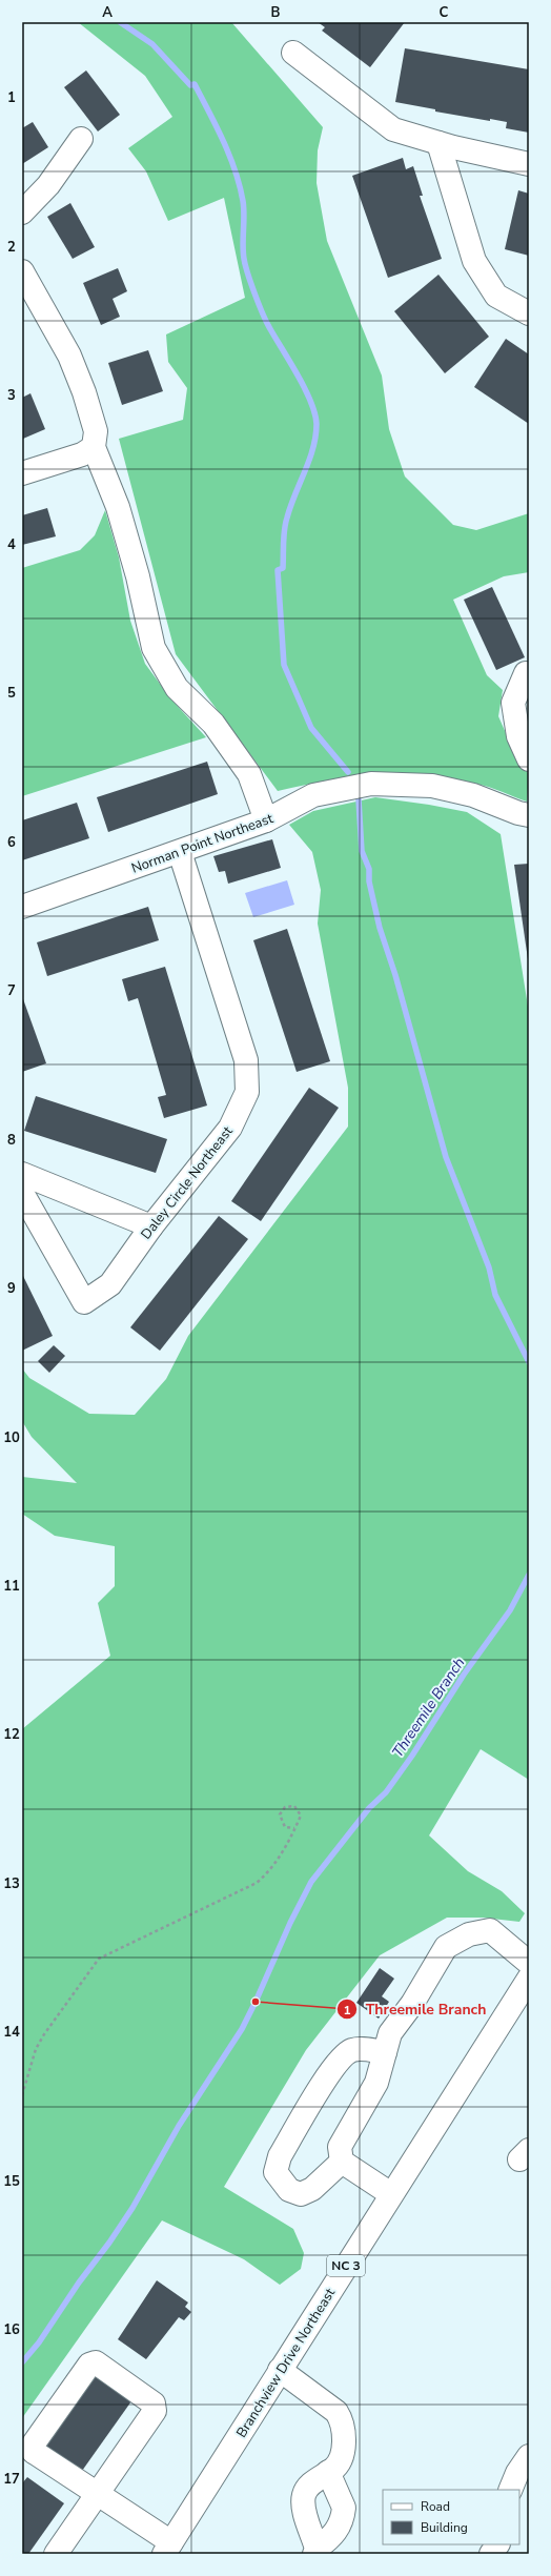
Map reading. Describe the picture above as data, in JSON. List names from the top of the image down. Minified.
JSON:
{"streets":{"street":["Norman Point Northeast","Daley Circle Northeast","NC 3","Branchview Drive Northeast"]},"crossings":[["Norman Point Northeast","Daley Circle Northeast"]],"water":["Threemile Branch"],"places":["Threemile Branch"],"legend":["Road","Building"],"grid":{"columns":["A","B","C"],"rows":["1","2","3","4","5","6","7","8","9","10","11","12","13","14","15","16","17"]}}
